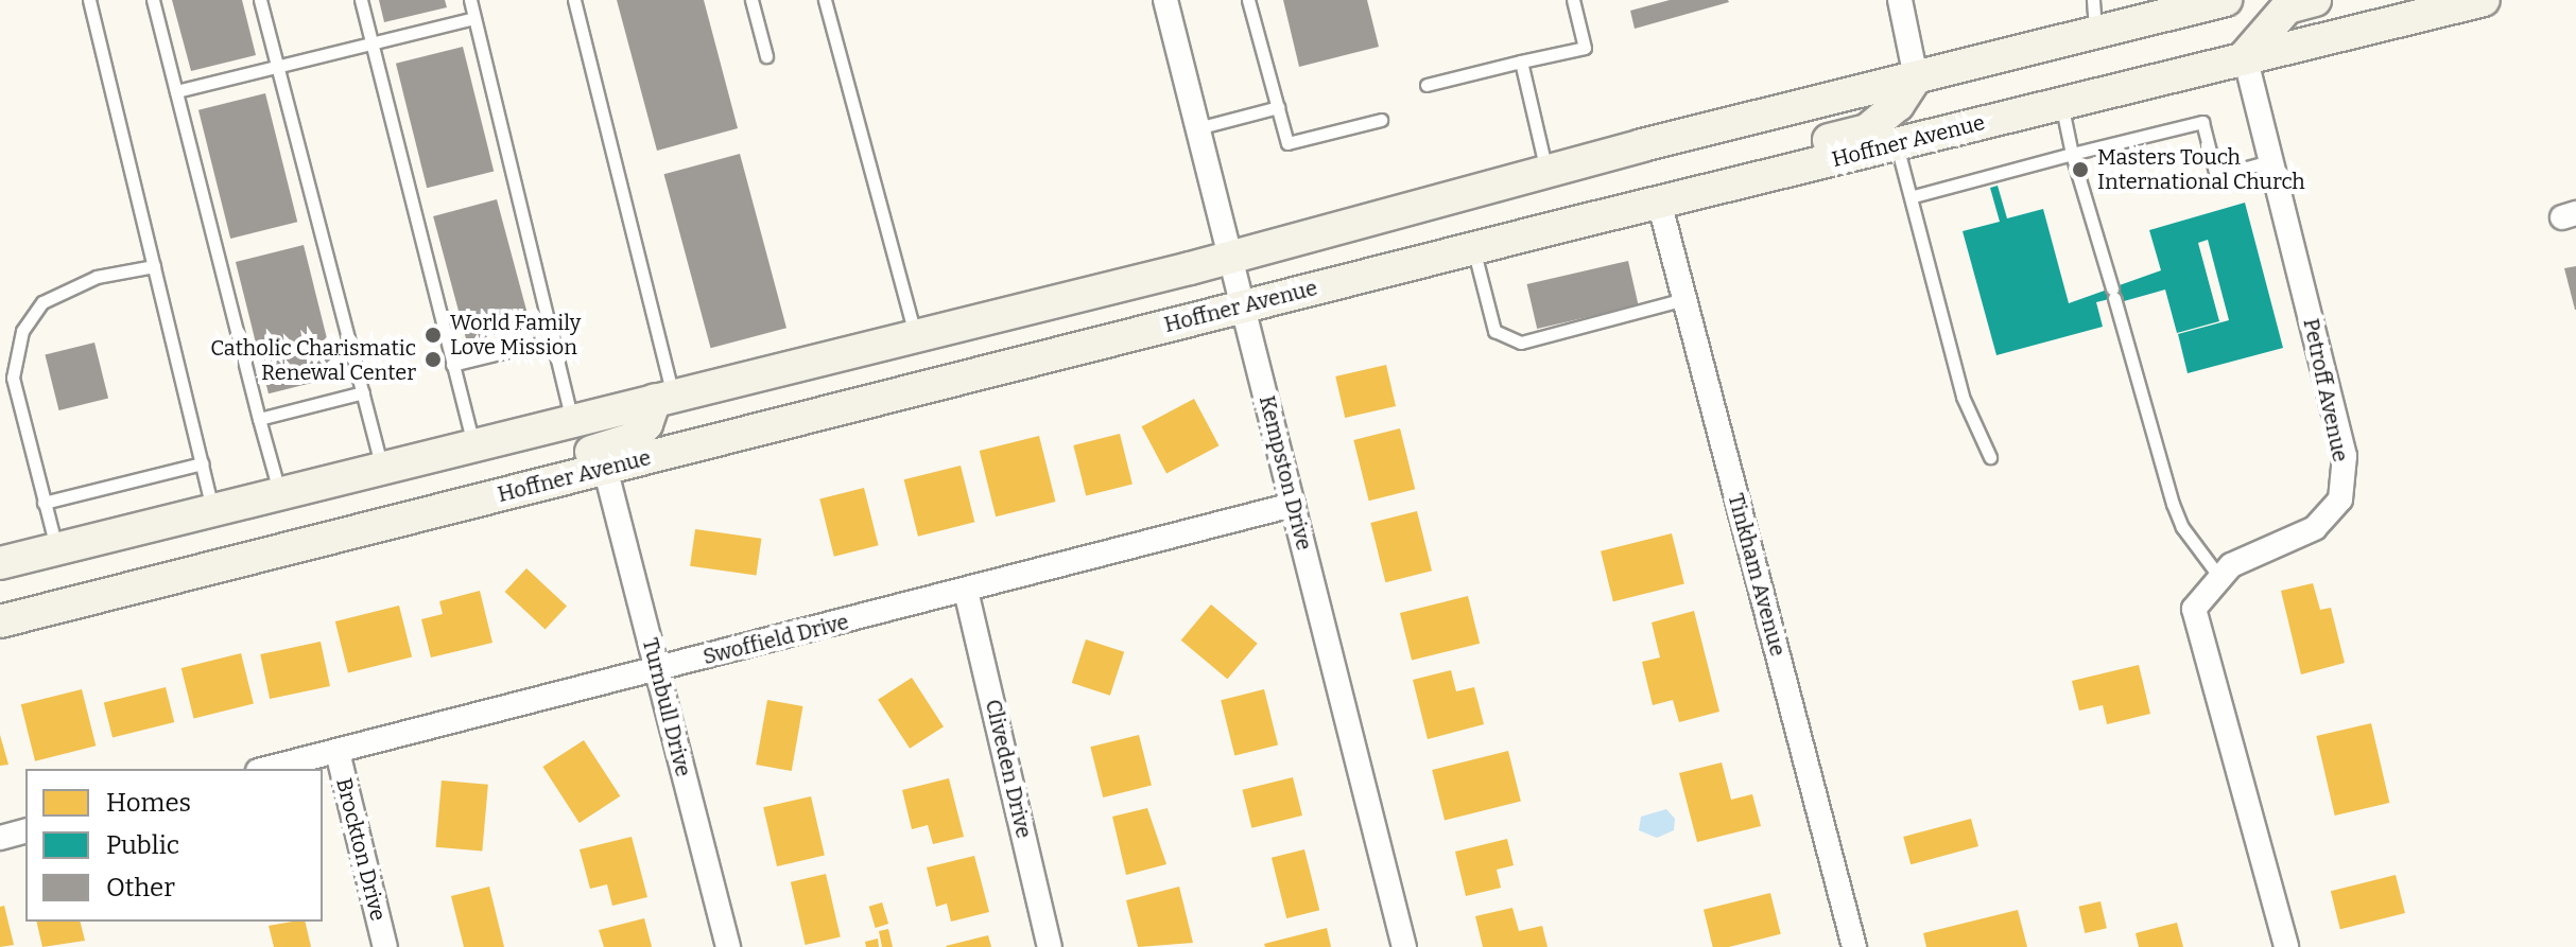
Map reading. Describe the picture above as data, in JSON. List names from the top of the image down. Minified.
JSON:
{"streets":{"main road":["Hoffner Avenue"],"street":["Petroff Avenue","Kempston Drive","Tinkham Avenue","Swoffield Drive","Turnbull Drive","Cliveden Drive","Brockton Drive"]},"crossings":[["Hoffner Avenue","Petroff Avenue"],["Hoffner Avenue","Kempston Drive"],["Hoffner Avenue","Tinkham Avenue"],["Hoffner Avenue","Turnbull Drive"],["Kempston Drive","Swoffield Drive"],["Swoffield Drive","Turnbull Drive"],["Swoffield Drive","Cliveden Drive"],["Swoffield Drive","Brockton Drive"]],"places":["Masters Touch International Church","World Family Love Mission","Catholic Charismatic Renewal Center"],"legend":["Homes","Public","Other"]}
